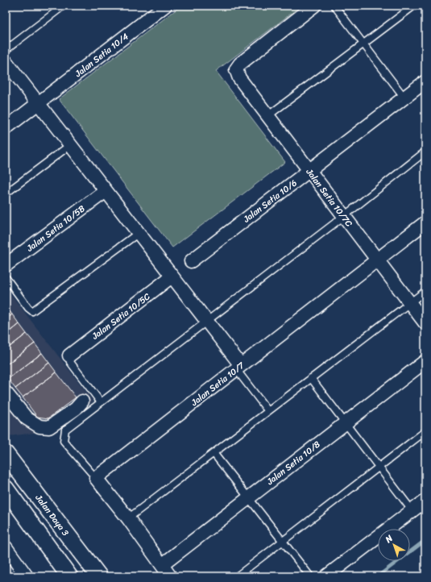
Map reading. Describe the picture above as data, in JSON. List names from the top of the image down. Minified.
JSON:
{"streets":{"street":["Jalan Setia 10/4","Jalan Setia 10/7C","Jalan Setia 10/6","Jalan Setia 10/5B","Jalan Setia 10/5C","Jalan Setia 10/7","Jalan Setia 10/8","Jalan Daya 3"]},"crossings":[["Jalan Setia 10/7C","Jalan Setia 10/6"],["Jalan Setia 10/7C","Jalan Setia 10/7"]],"north":"top left"}
